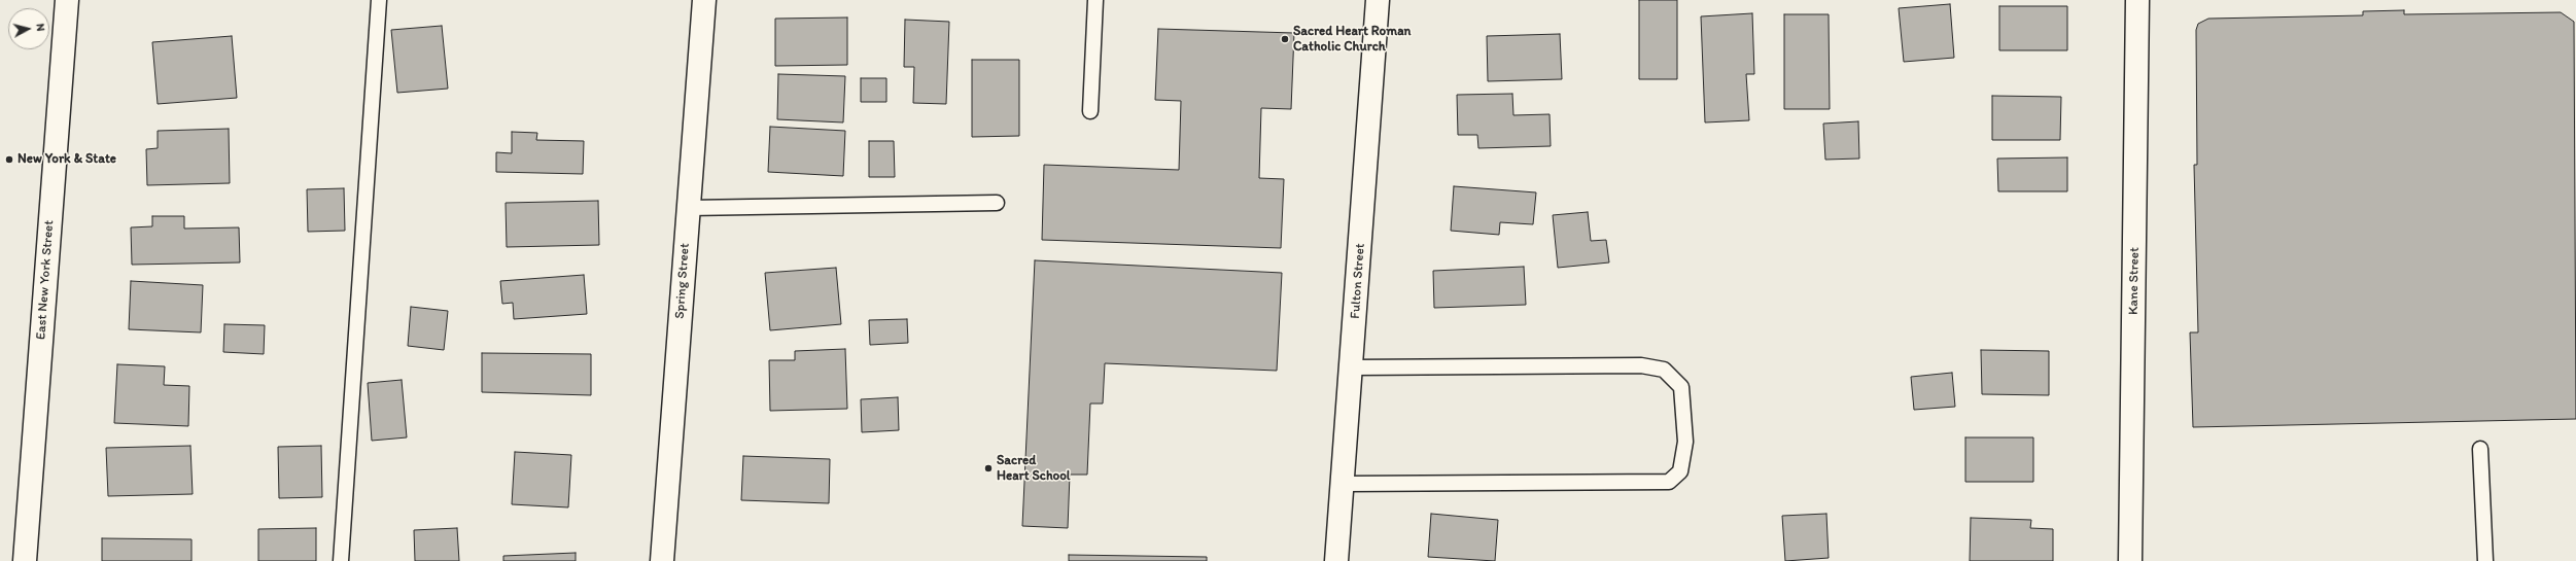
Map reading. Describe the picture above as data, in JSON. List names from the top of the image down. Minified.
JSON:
{"streets":{"street":["East New York Street","Spring Street","Fulton Street","Kane Street"]},"places":["Sacred Heart Roman Catholic Church","New York & State","Sacred Heart School"],"north":"right"}
